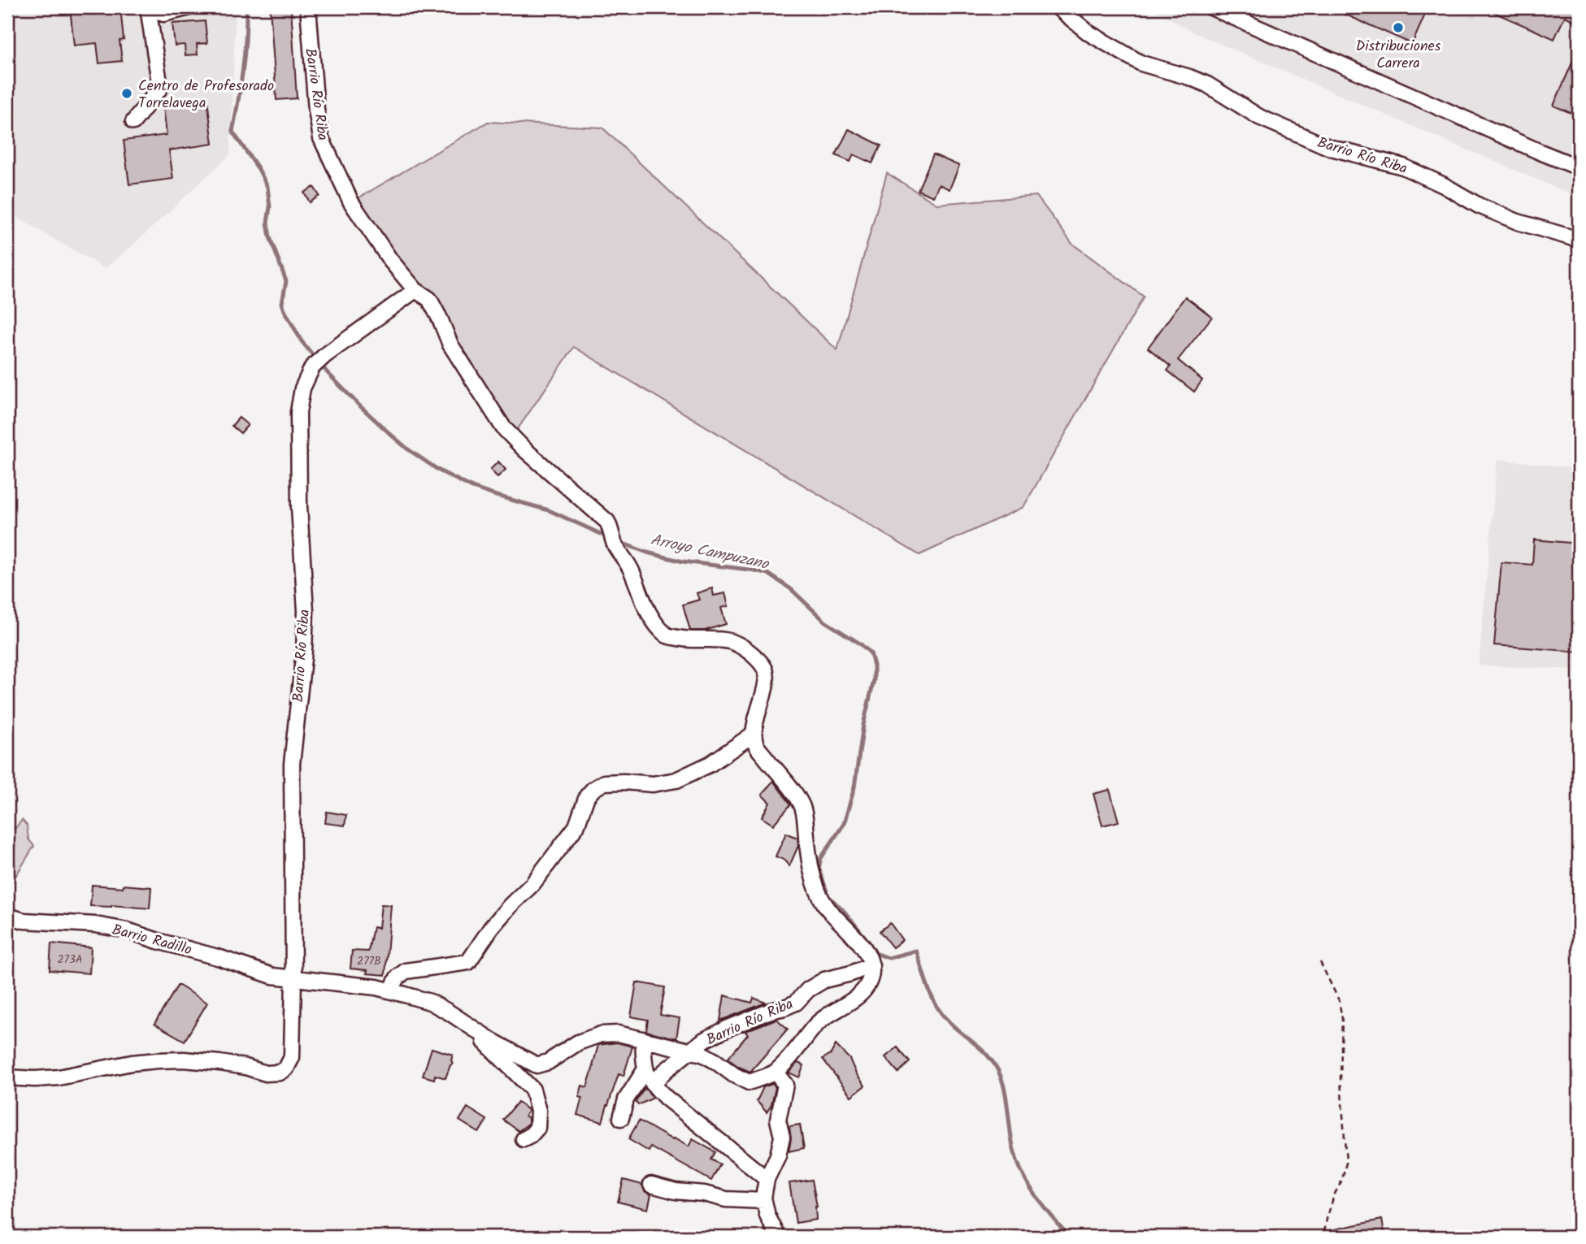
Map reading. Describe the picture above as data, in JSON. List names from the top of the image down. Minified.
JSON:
{"streets":{"street":["Barrio Río Riba","Barrio Radillo"]},"crossings":[["Barrio Río Riba","Barrio Radillo"]],"water":["Arroyo Campuzano"],"places":["Distribuciones Carrera","Centro de Profesorado Torrelavega"],"house_numbers":["273A","277B"]}
